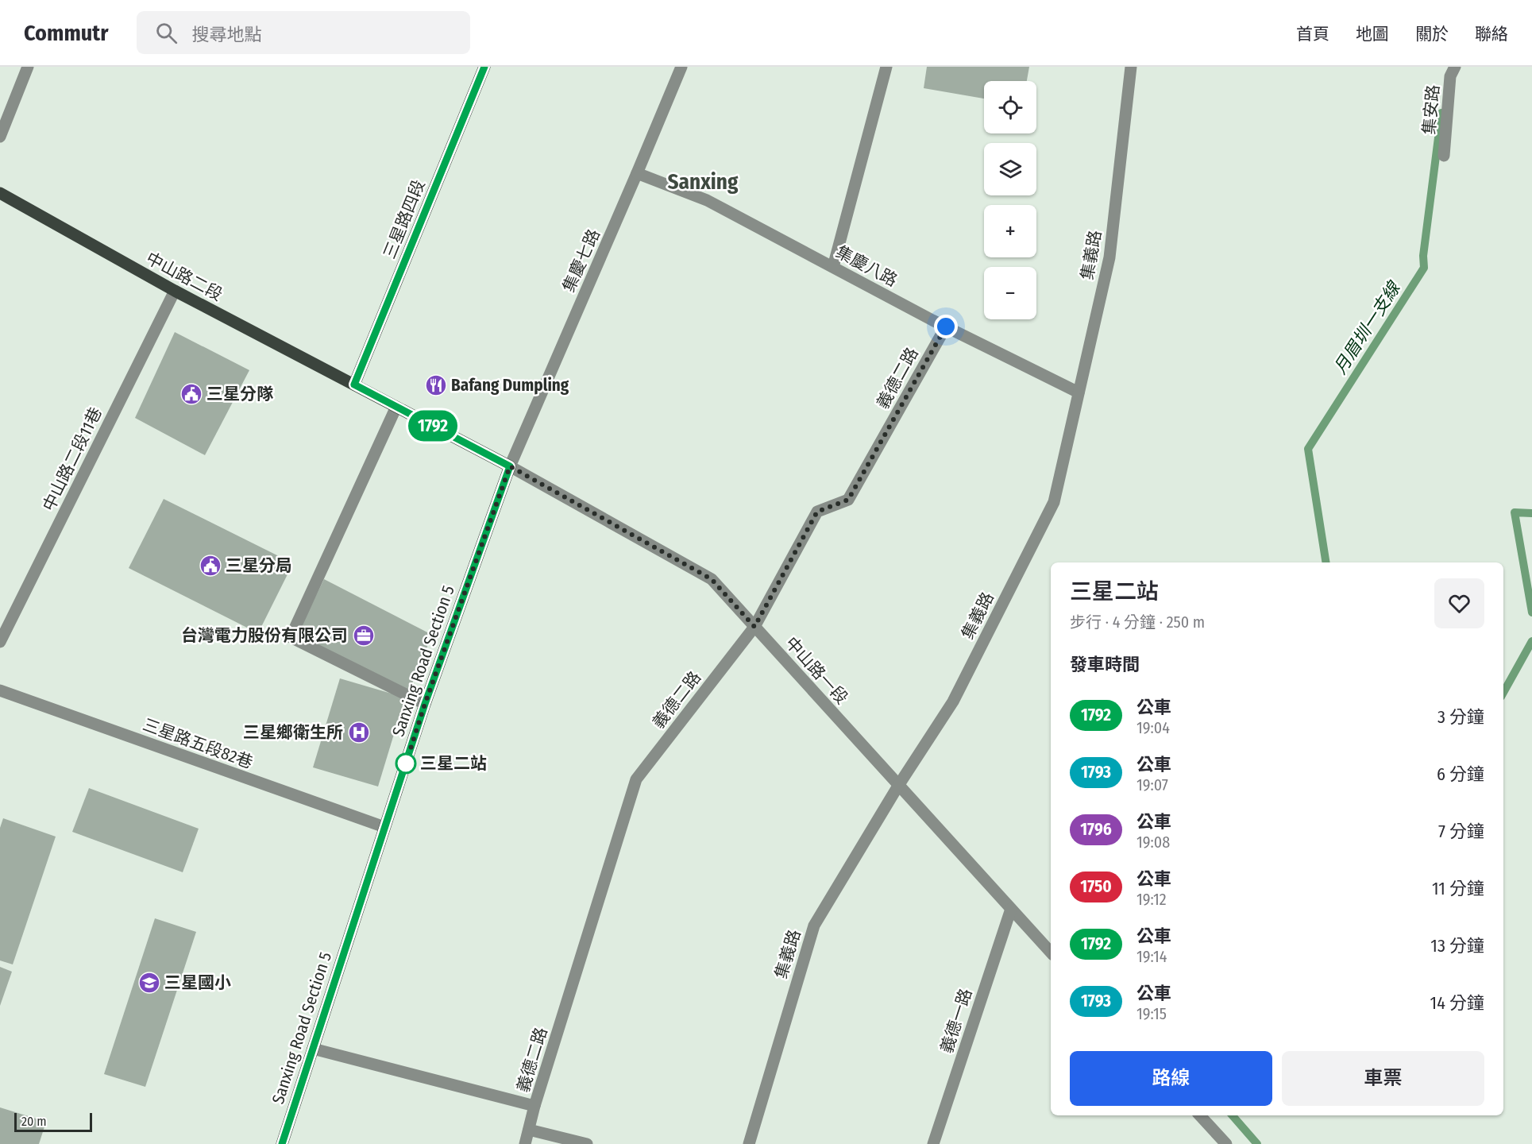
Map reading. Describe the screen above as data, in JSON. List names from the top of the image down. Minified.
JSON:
{"streets":{"main road":["三星路四段","中山路二段","Sanxing Road Section 5"],"street":["集安路","集義路","集慶七路","集慶八路","義德二路","中山路二段11巷","中山路一段","三星路五段82巷","義德一路"]},"crossings":[["三星路四段","中山路二段"],["集義路","集慶八路"],["集義路","中山路一段"],["集慶七路","集慶八路"],["集慶七路","Sanxing Road Section 5"],["集慶七路","中山路一段"],["集慶八路","義德二路"],["中山路二段","中山路二段11巷"],["義德二路","中山路一段"],["Sanxing Road Section 5","中山路一段"],["Sanxing Road Section 5","三星路五段82巷"],["中山路一段","義德一路"]],"districts":["Sanxing"],"water":["月眉圳一支線"],"places":{"restaurant":["Bafang Dumpling"],"public building":["三星分隊","三星分局"],"office":["台灣電力股份有限公司"],"hospital":["三星鄉衛生所"],"other":["三星二站"],"school or university":["三星國小"]},"lines":["bus line 1792"],"scale_bar":"20 m","page":{"header":"Commutr","search":"搜尋地點","nav":["首頁","地圖","關於","聯絡"],"on_map":"1792","map_buttons":["+","−"],"heading":[["三星二站","步行 · 4 分鐘 · 250 m"],"發車時間"],"list":[{"mark":"1792","name":"公車","note":"19:04","value":"3 分鐘"},{"mark":"1793","name":"公車","note":"19:07","value":"6 分鐘"},{"mark":"1796","name":"公車","note":"19:08","value":"7 分鐘"},{"mark":"1750","name":"公車","note":"19:12","value":"11 分鐘"},{"mark":"1792","name":"公車","note":"19:14","value":"13 分鐘"},{"mark":"1793","name":"公車","note":"19:15","value":"14 分鐘"}],"buttons":["路線","車票"],"scale":"20 m"}}
